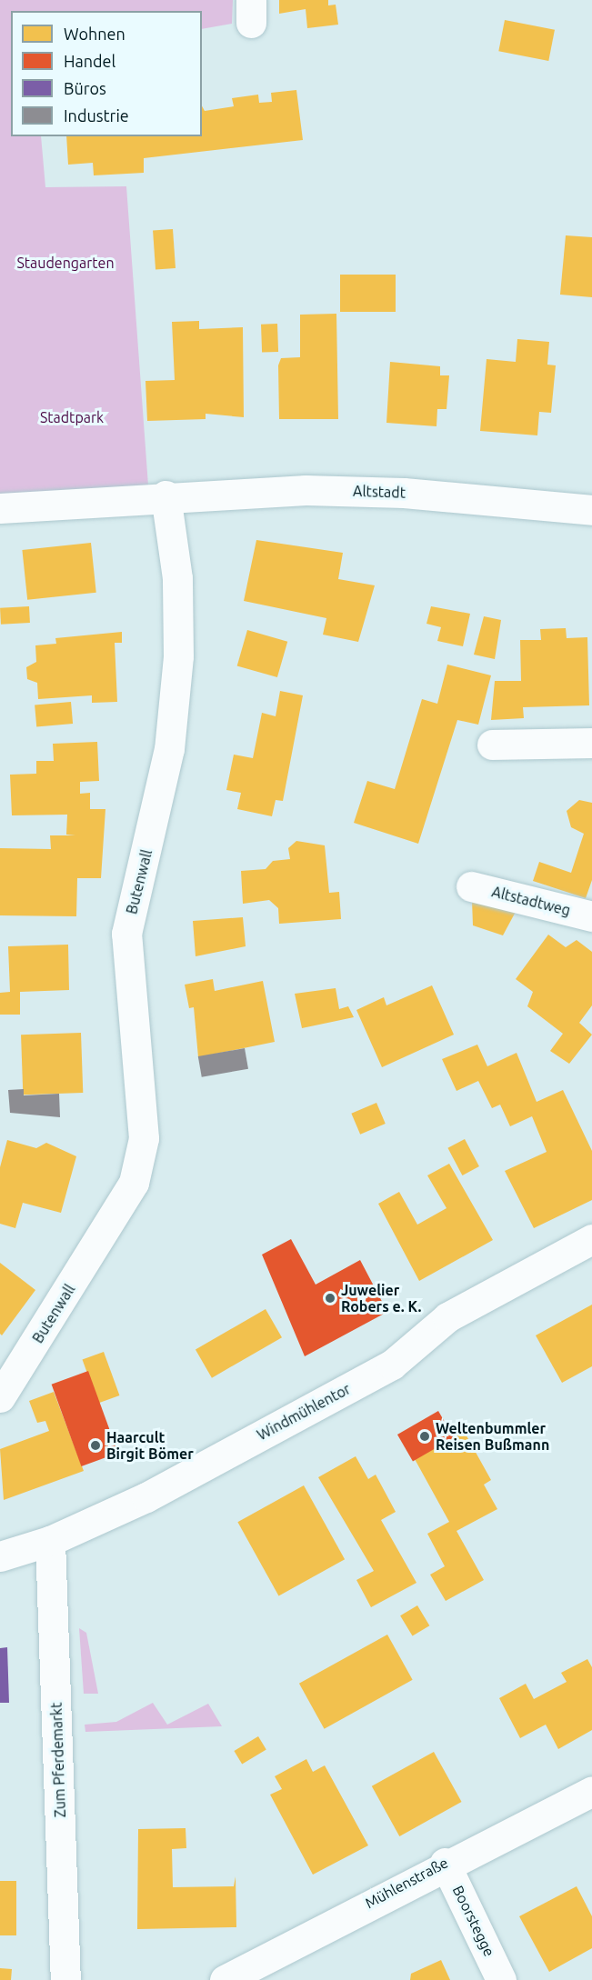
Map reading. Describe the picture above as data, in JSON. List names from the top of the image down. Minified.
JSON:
{"streets":{"street":["Altstadt","Butenwall","Altstadtweg","Windmühlentor","Zum Pferdemarkt","Mühlenstraße","Boorstegge"]},"crossings":[["Altstadt","Butenwall"],["Windmühlentor","Zum Pferdemarkt"],["Mühlenstraße","Boorstegge"]],"parks":["Staudengarten","Stadtpark"],"places":["Juwelier Robers e. K.","Weltenbummler Reisen Bußmann","Haarcult Birgit Bömer"],"legend":["Wohnen","Handel","Büros","Industrie"]}
